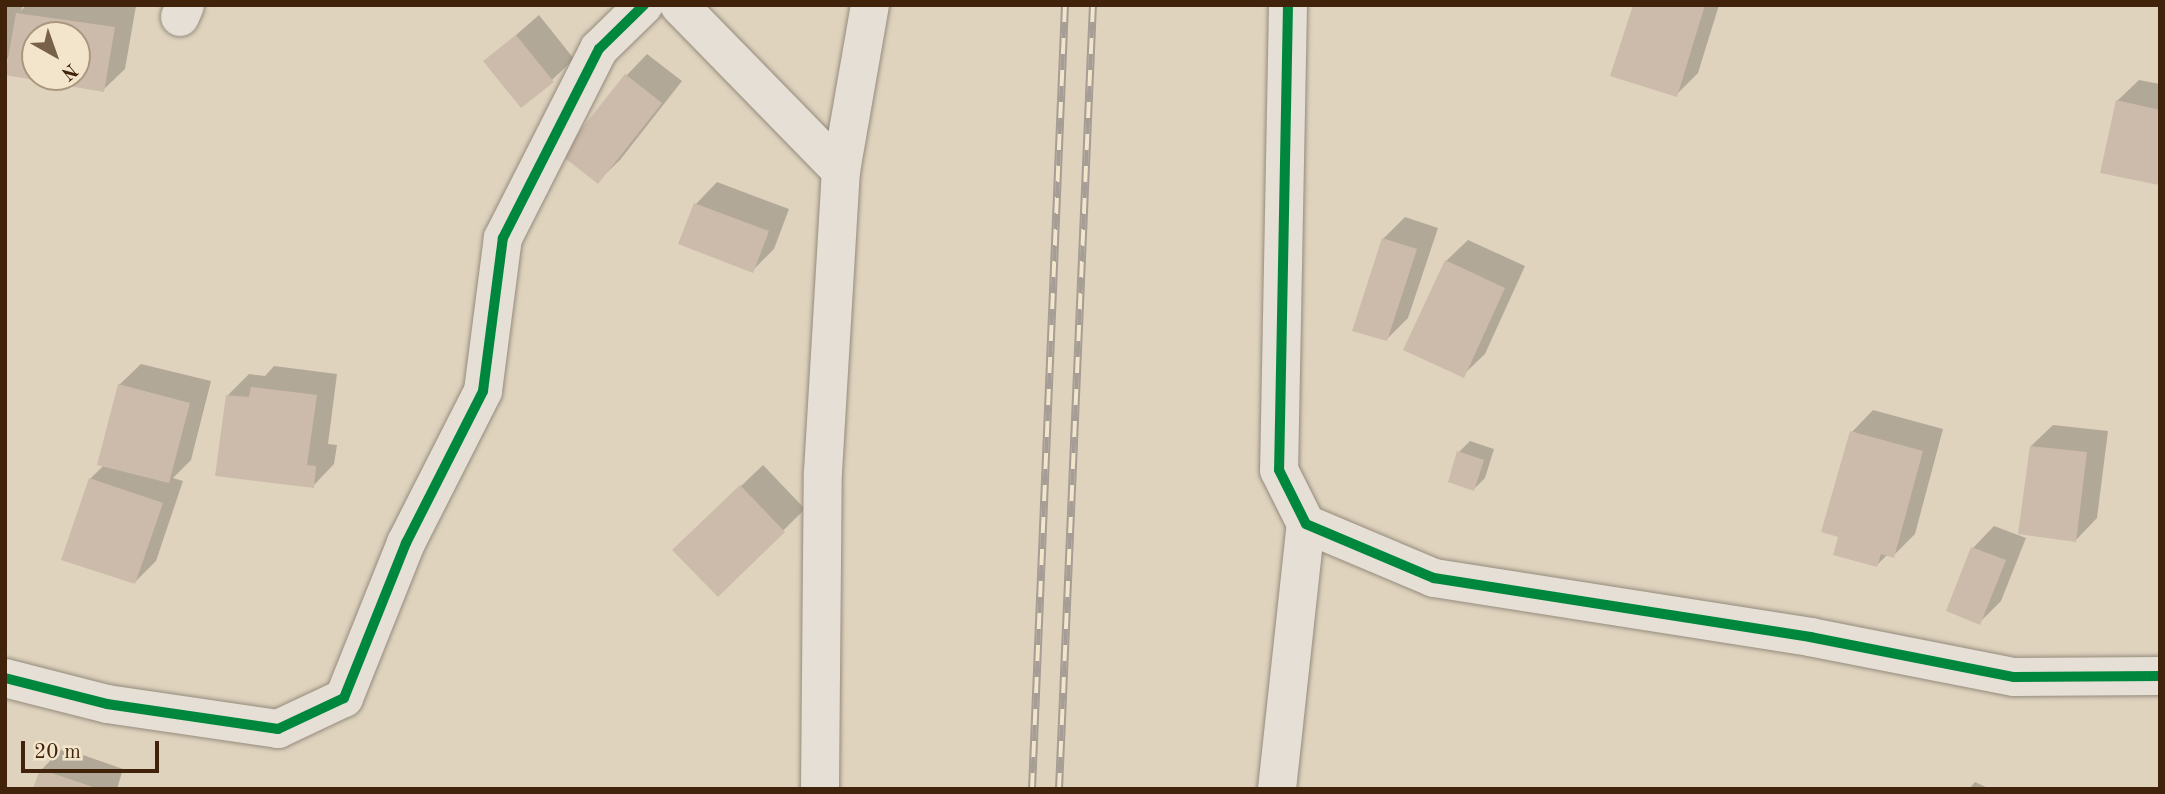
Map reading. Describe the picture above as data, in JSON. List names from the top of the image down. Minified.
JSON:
{"scale_bar":"20 m","north":"bottom right"}
